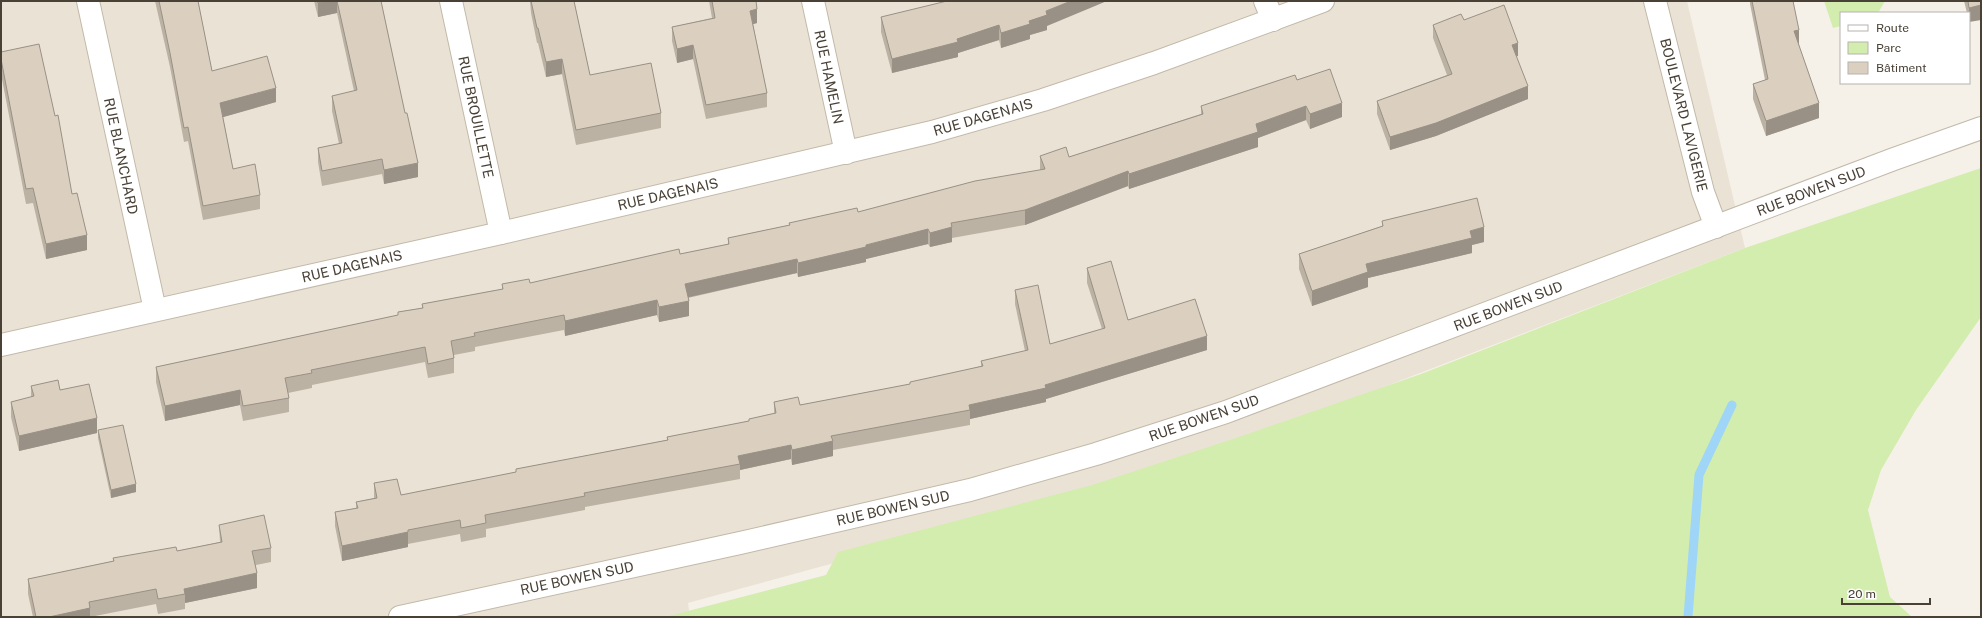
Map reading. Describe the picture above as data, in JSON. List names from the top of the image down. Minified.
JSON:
{"streets":{"street":["RUE HAMELIN","BOULEVARD LAVIGERIE","RUE BROUILLETTE","RUE DAGENAIS","RUE BLANCHARD","RUE BOWEN SUD"]},"crossings":[["RUE HAMELIN","RUE DAGENAIS"],["BOULEVARD LAVIGERIE","RUE BOWEN SUD"],["RUE BROUILLETTE","RUE DAGENAIS"],["RUE DAGENAIS","RUE BLANCHARD"]],"legend":["Route","Parc","Bâtiment"],"scale_bar":"20 m"}
